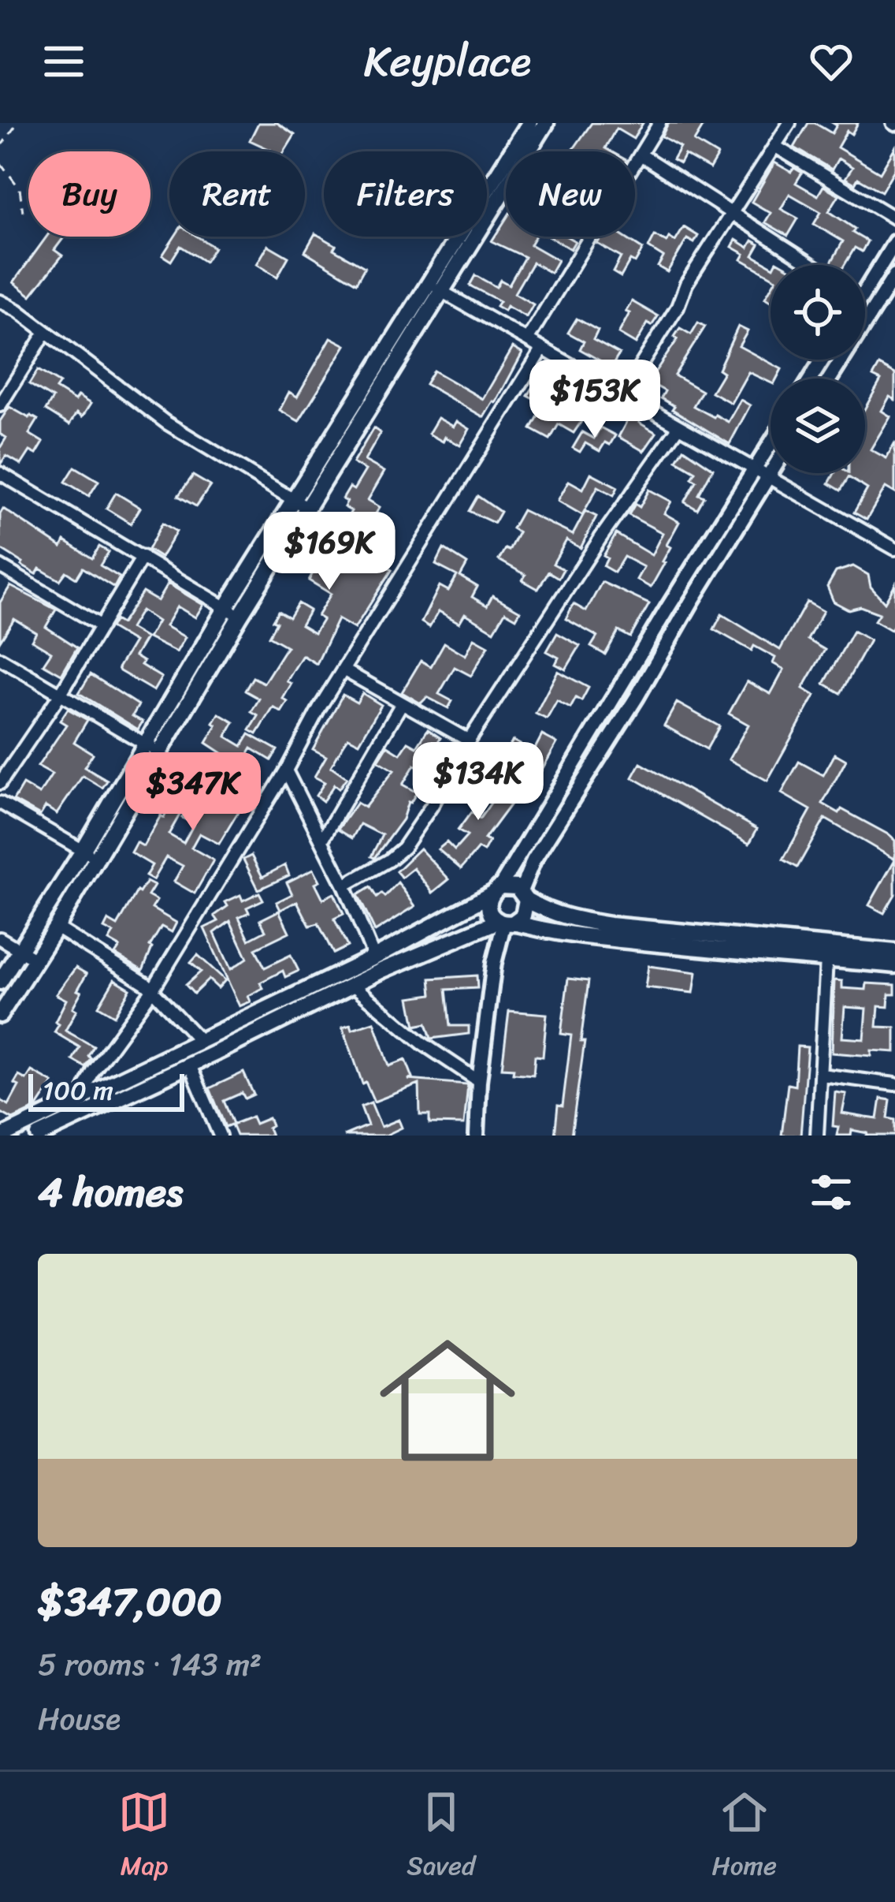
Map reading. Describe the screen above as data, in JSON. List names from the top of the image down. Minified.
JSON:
{"scale_bar":"100 m","page":{"header":"Keyplace","chip":["Buy","Rent","Filters","New"],"price":["$153K","$169K","$134K","$347K"],"scale":"100 m","heading":"4 homes","list":[{"name":"$347,000","note":"5 rooms · 143 m² · House"}],"tabs":["Map","Saved","Home"]}}
